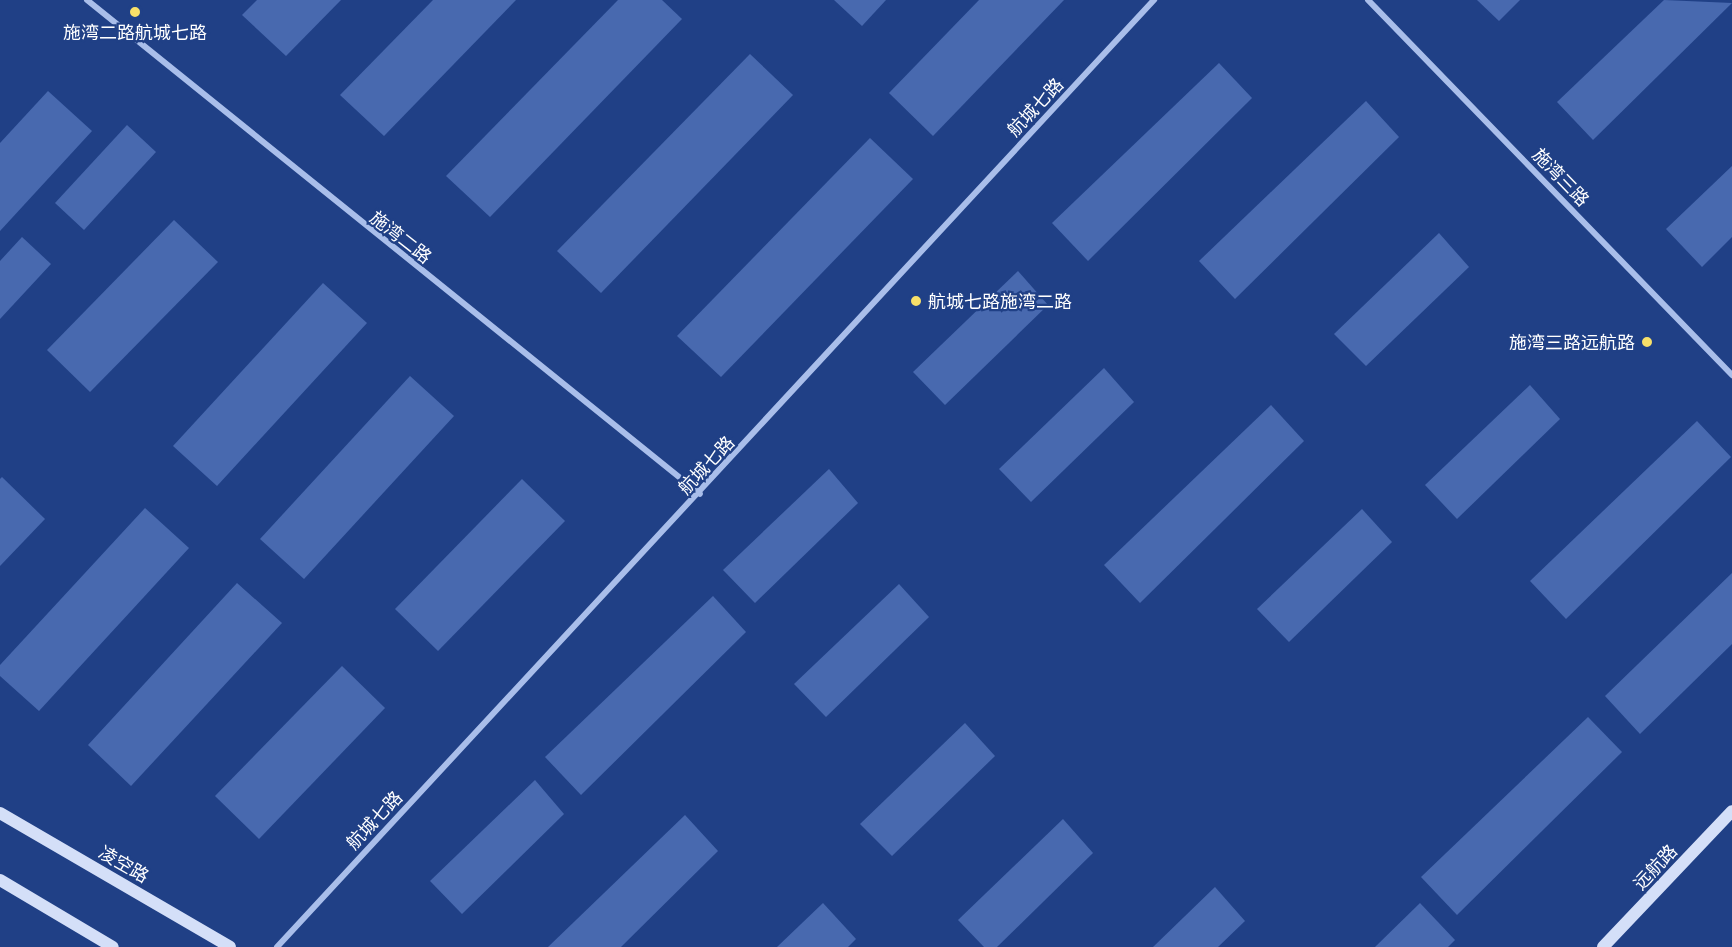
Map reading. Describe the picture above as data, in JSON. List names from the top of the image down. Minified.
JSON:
{"streets":{"main road":["凌空路","远航路"],"street":["航城七路","施湾三路","施湾二路"]},"crossings":[["航城七路","施湾二路"]],"places":["施湾二路航城七路","航城七路施湾二路","施湾三路远航路"]}
